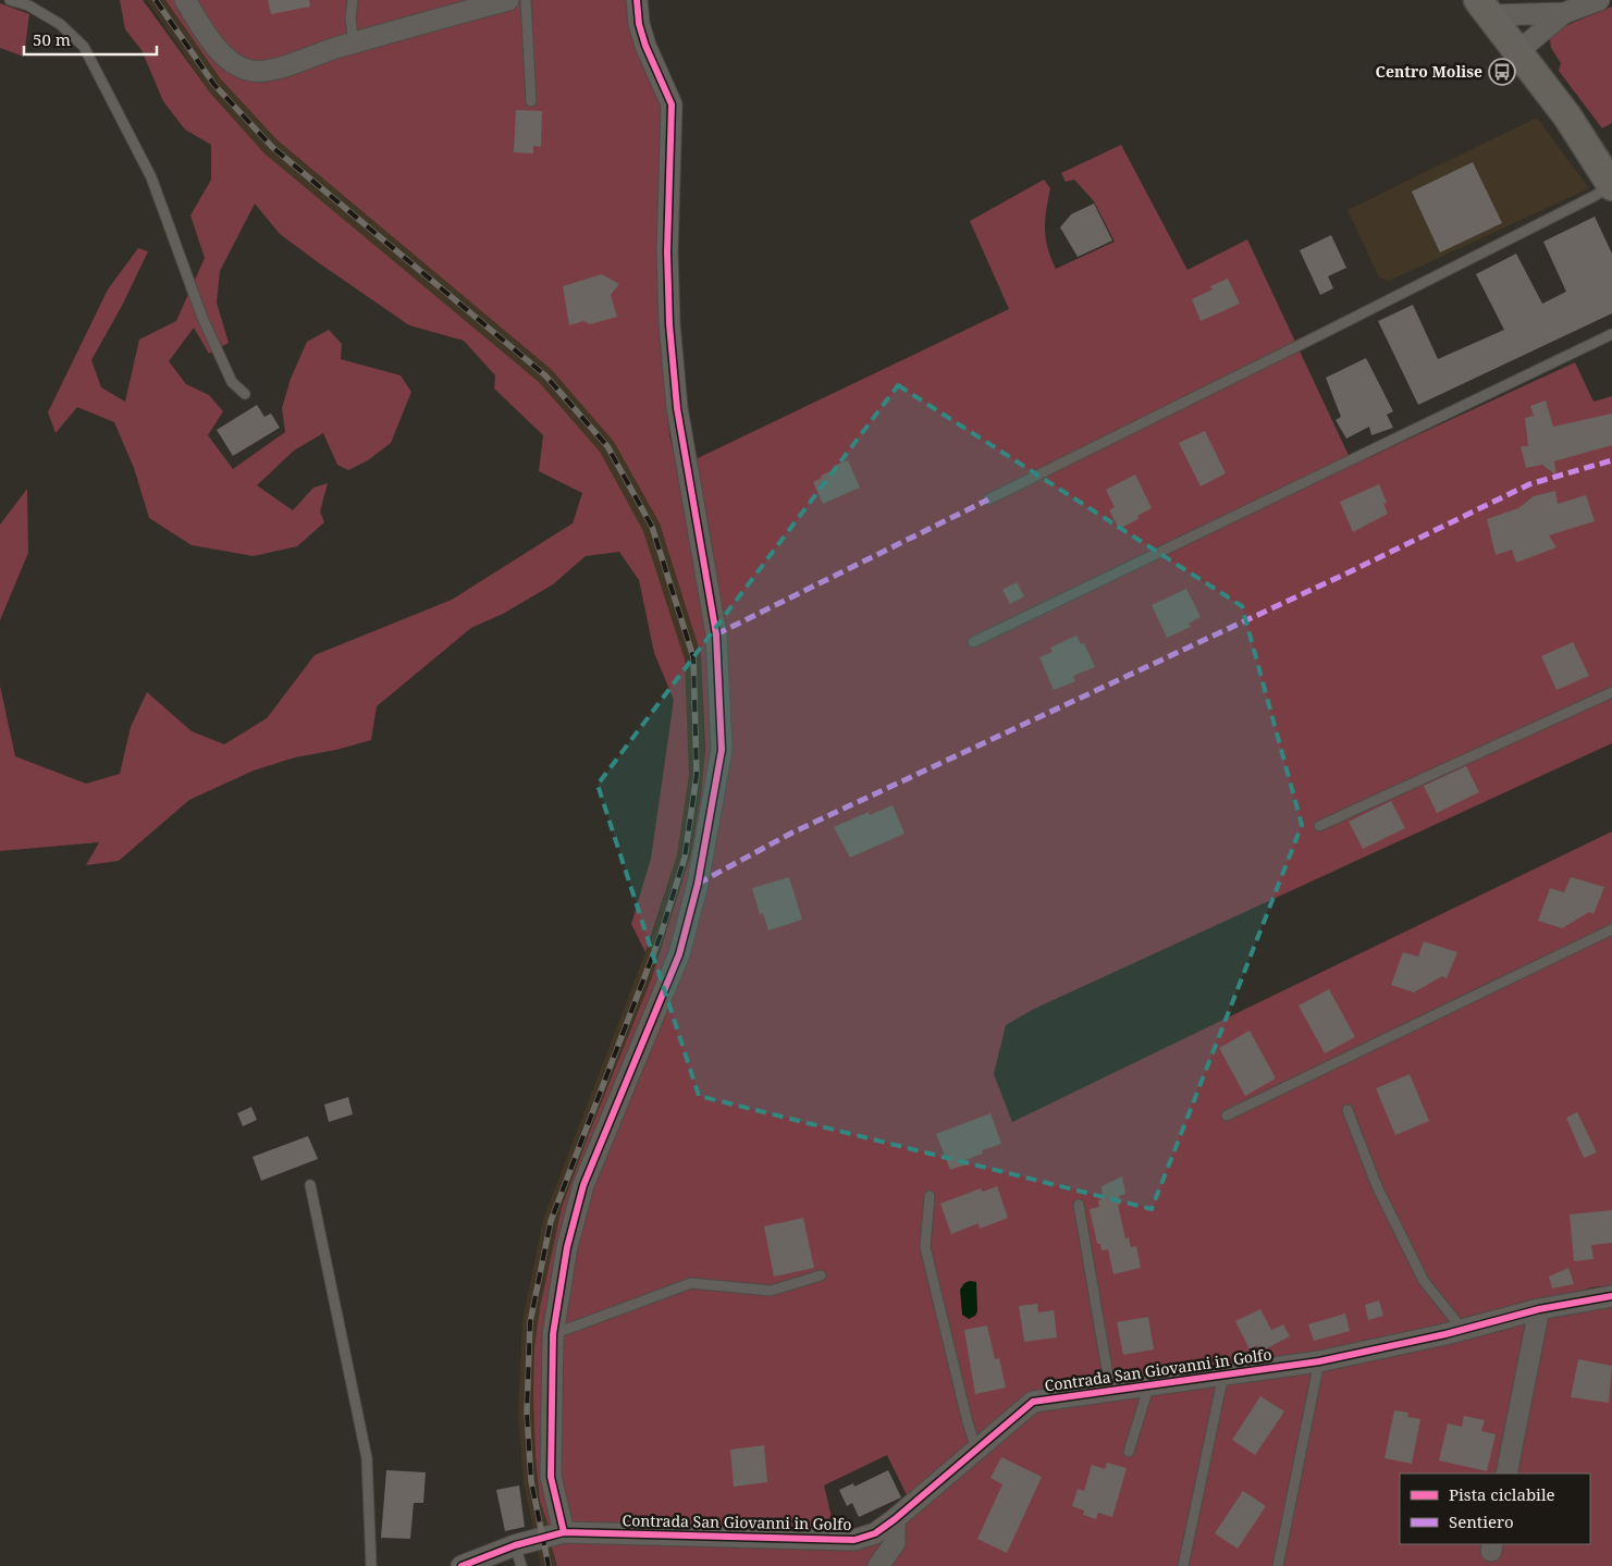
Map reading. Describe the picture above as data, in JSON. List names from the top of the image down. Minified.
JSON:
{"streets":{"street":["Contrada San Giovanni in Golfo"]},"places":{"bus stop":["Centro Molise"]},"legend":["Pista ciclabile","Sentiero"],"scale_bar":"50 m"}
